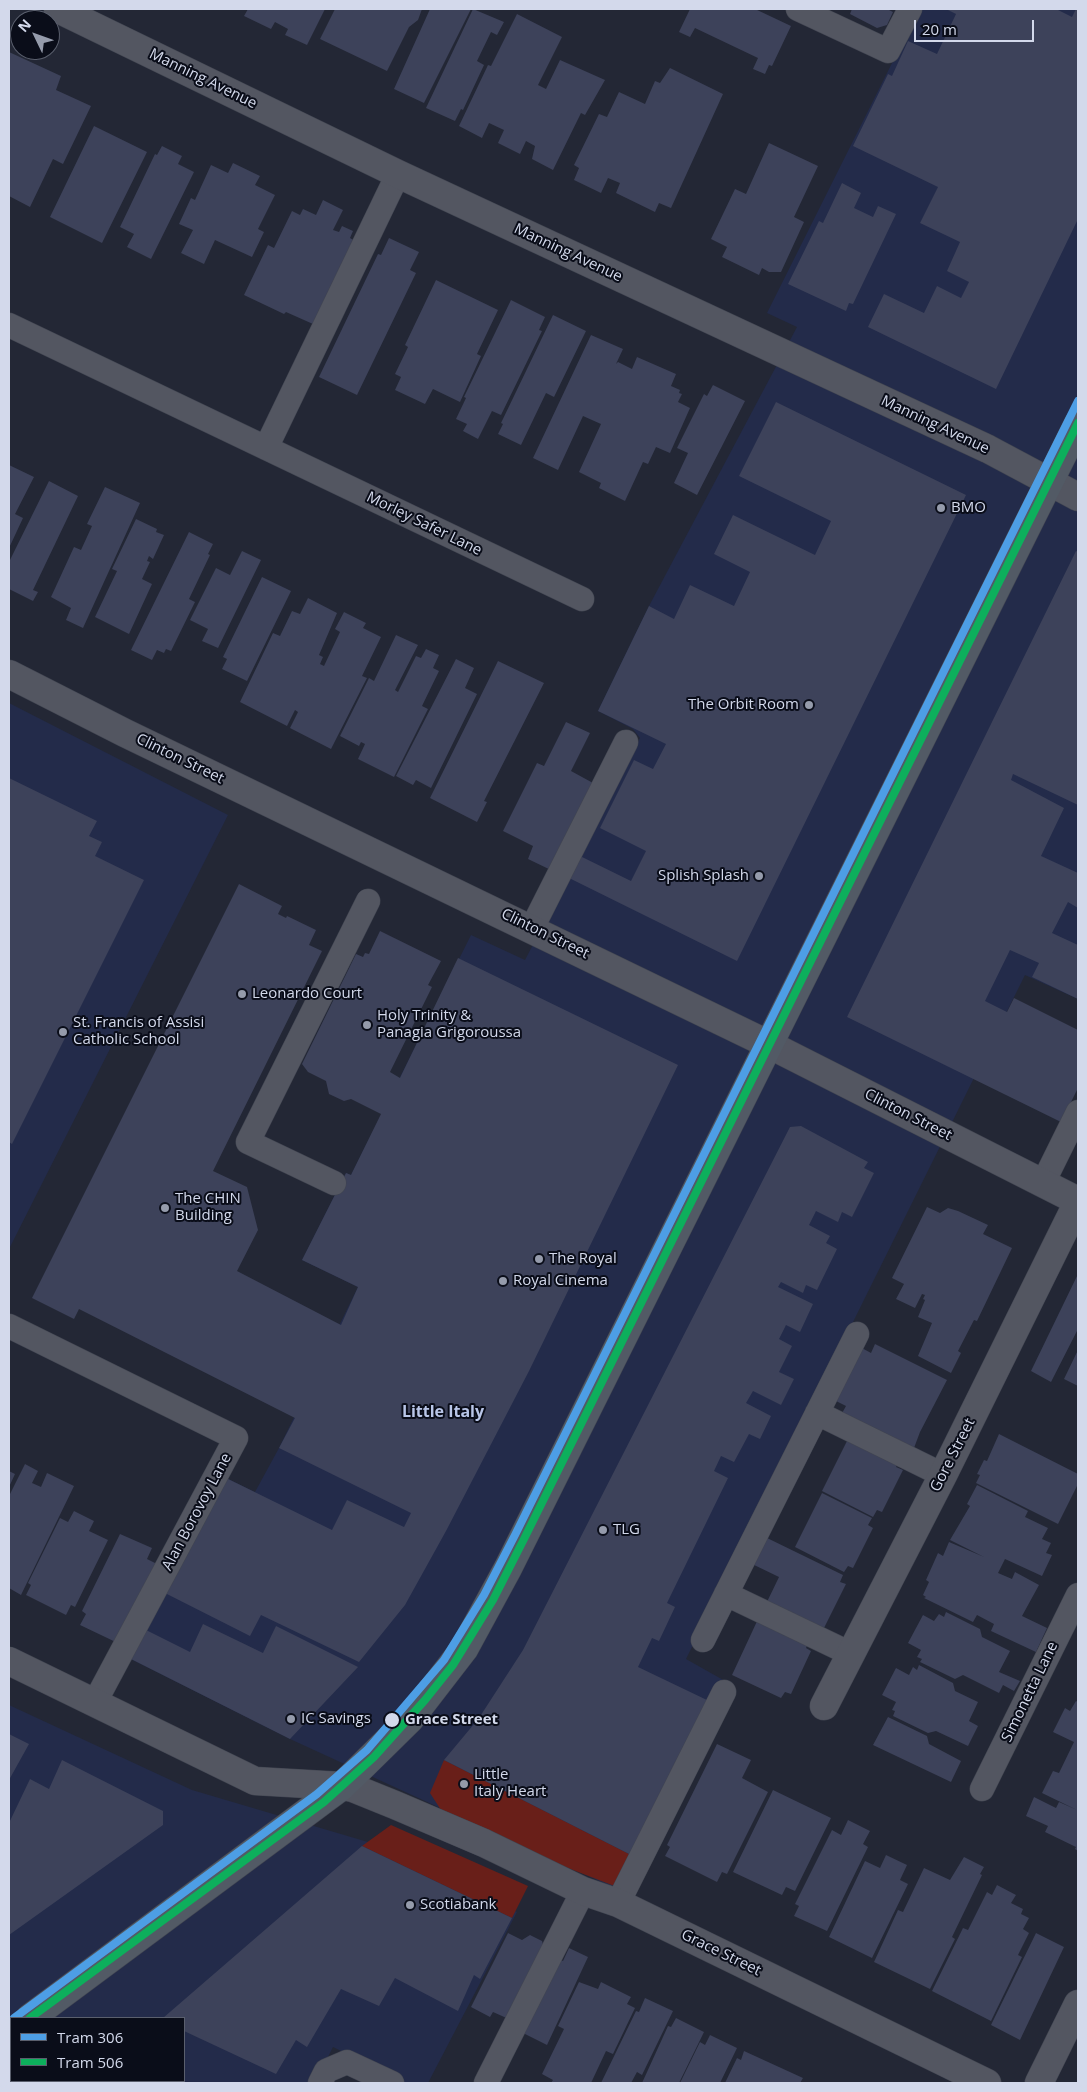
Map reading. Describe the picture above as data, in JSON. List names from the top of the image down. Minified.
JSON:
{"streets":{"street":["Manning Avenue","Clinton Street","Gore Street","Grace Street"],"lane":["Morley Safer Lane","Alan Borovoy Lane","Simonetta Lane"]},"crossings":[["Clinton Street","Gore Street"],["Alan Borovoy Lane","Grace Street"]],"districts":["Little Italy"],"places":["BMO","The Orbit Room","Splish Splash","Leonardo Court","Holy Trinity & Panagia Grigoroussa","St. Francis of Assisi Catholic School","The CHIN Building","The Royal","Royal Cinema","TLG","IC Savings","Grace Street","Little Italy Heart","Scotiabank"],"lines":["tram line 306","tram line 506"],"legend":["Tram 306","Tram 506"],"scale_bar":"20 m","north":"top left"}
